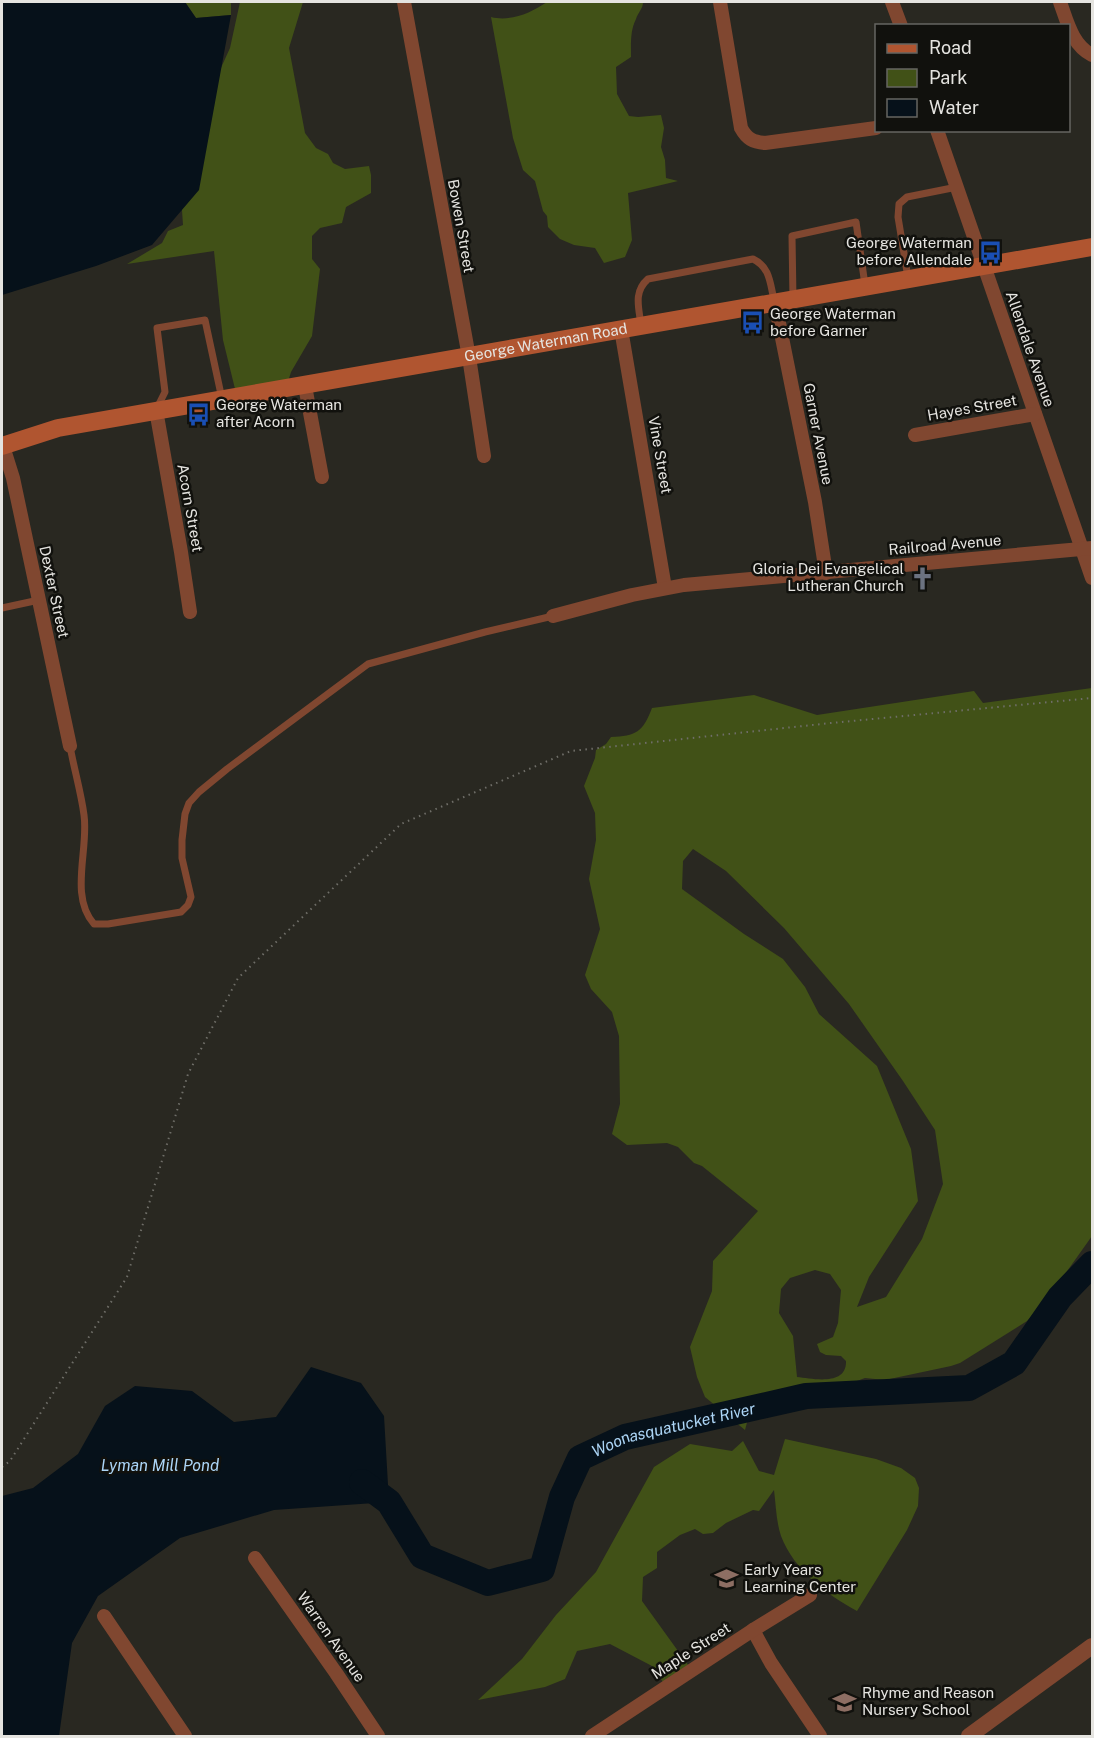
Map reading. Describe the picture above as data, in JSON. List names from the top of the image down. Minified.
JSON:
{"streets":{"main road":["George Waterman Road"],"street":["Bowen Street","Allendale Avenue","Hayes Street","Garner Avenue","Vine Street","Acorn Street","Railroad Avenue","Dexter Street","Warren Avenue","Maple Street"]},"crossings":[["Bowen Street","George Waterman Road"],["George Waterman Road","Allendale Avenue"],["George Waterman Road","Garner Avenue"],["George Waterman Road","Vine Street"],["George Waterman Road","Acorn Street"],["George Waterman Road","Dexter Street"],["Allendale Avenue","Hayes Street"],["Allendale Avenue","Railroad Avenue"],["Garner Avenue","Railroad Avenue"],["Vine Street","Railroad Avenue"]],"water":["Woonasquatucket River","Lyman Mill Pond"],"places":{"bus stop":["George Waterman before Allendale","George Waterman before Garner","George Waterman after Acorn"],"church":["Gloria Dei Evangelical Lutheran Church"],"school or university":["Early Years Learning Center","Rhyme and Reason Nursery School"]},"legend":["Road","Park","Water"]}
